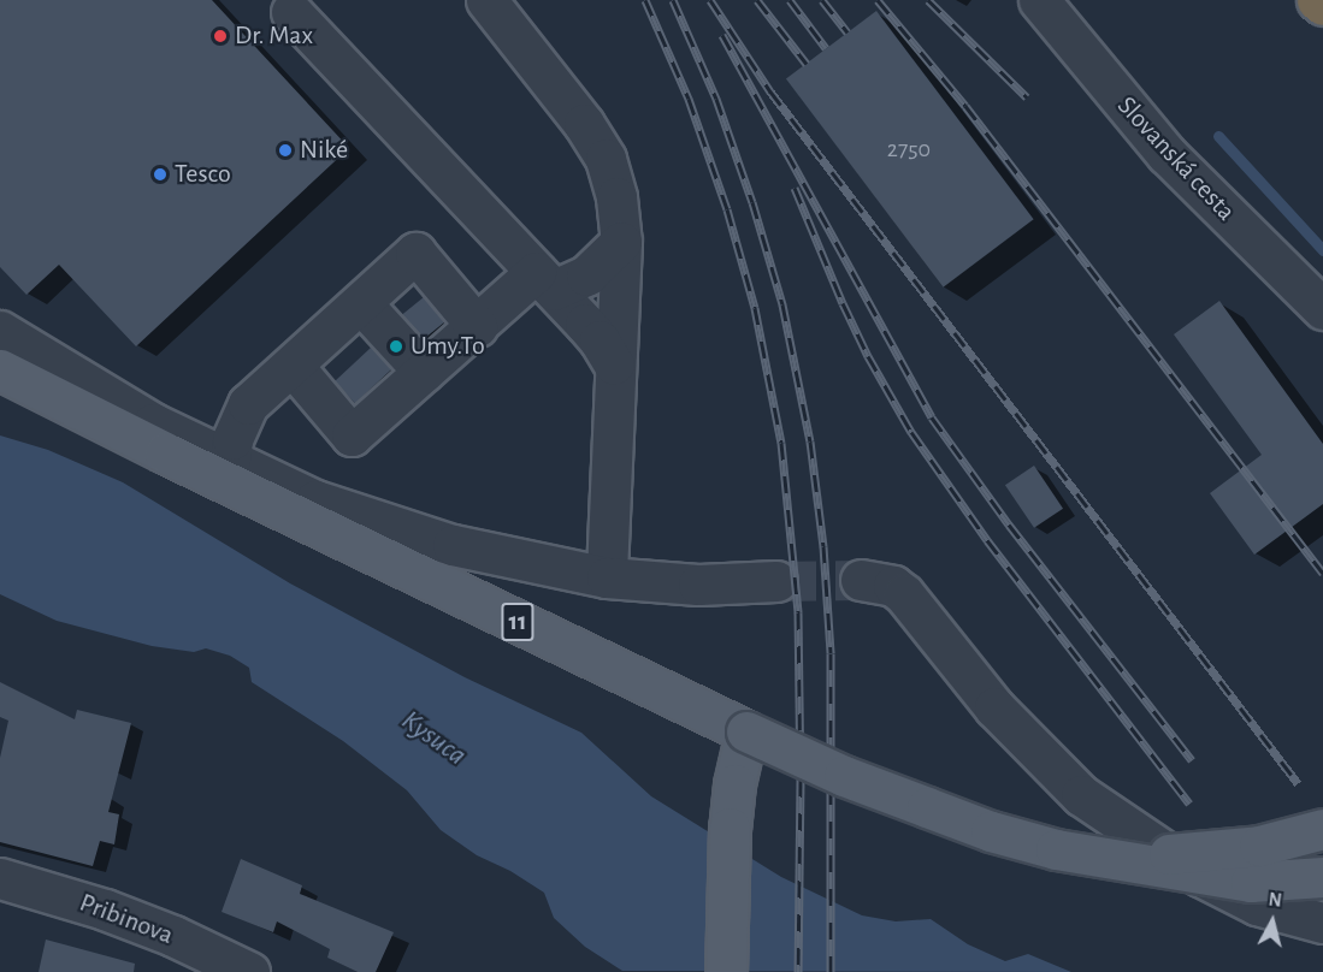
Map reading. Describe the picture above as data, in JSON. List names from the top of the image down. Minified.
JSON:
{"streets":{"main road":["11"],"street":["Slovanská cesta","Pribinova"]},"water":["Kysuca"],"places":["Dr. Max","Niké","Tesco","Umy.To"],"house_numbers":["2750"],"north":"top"}
